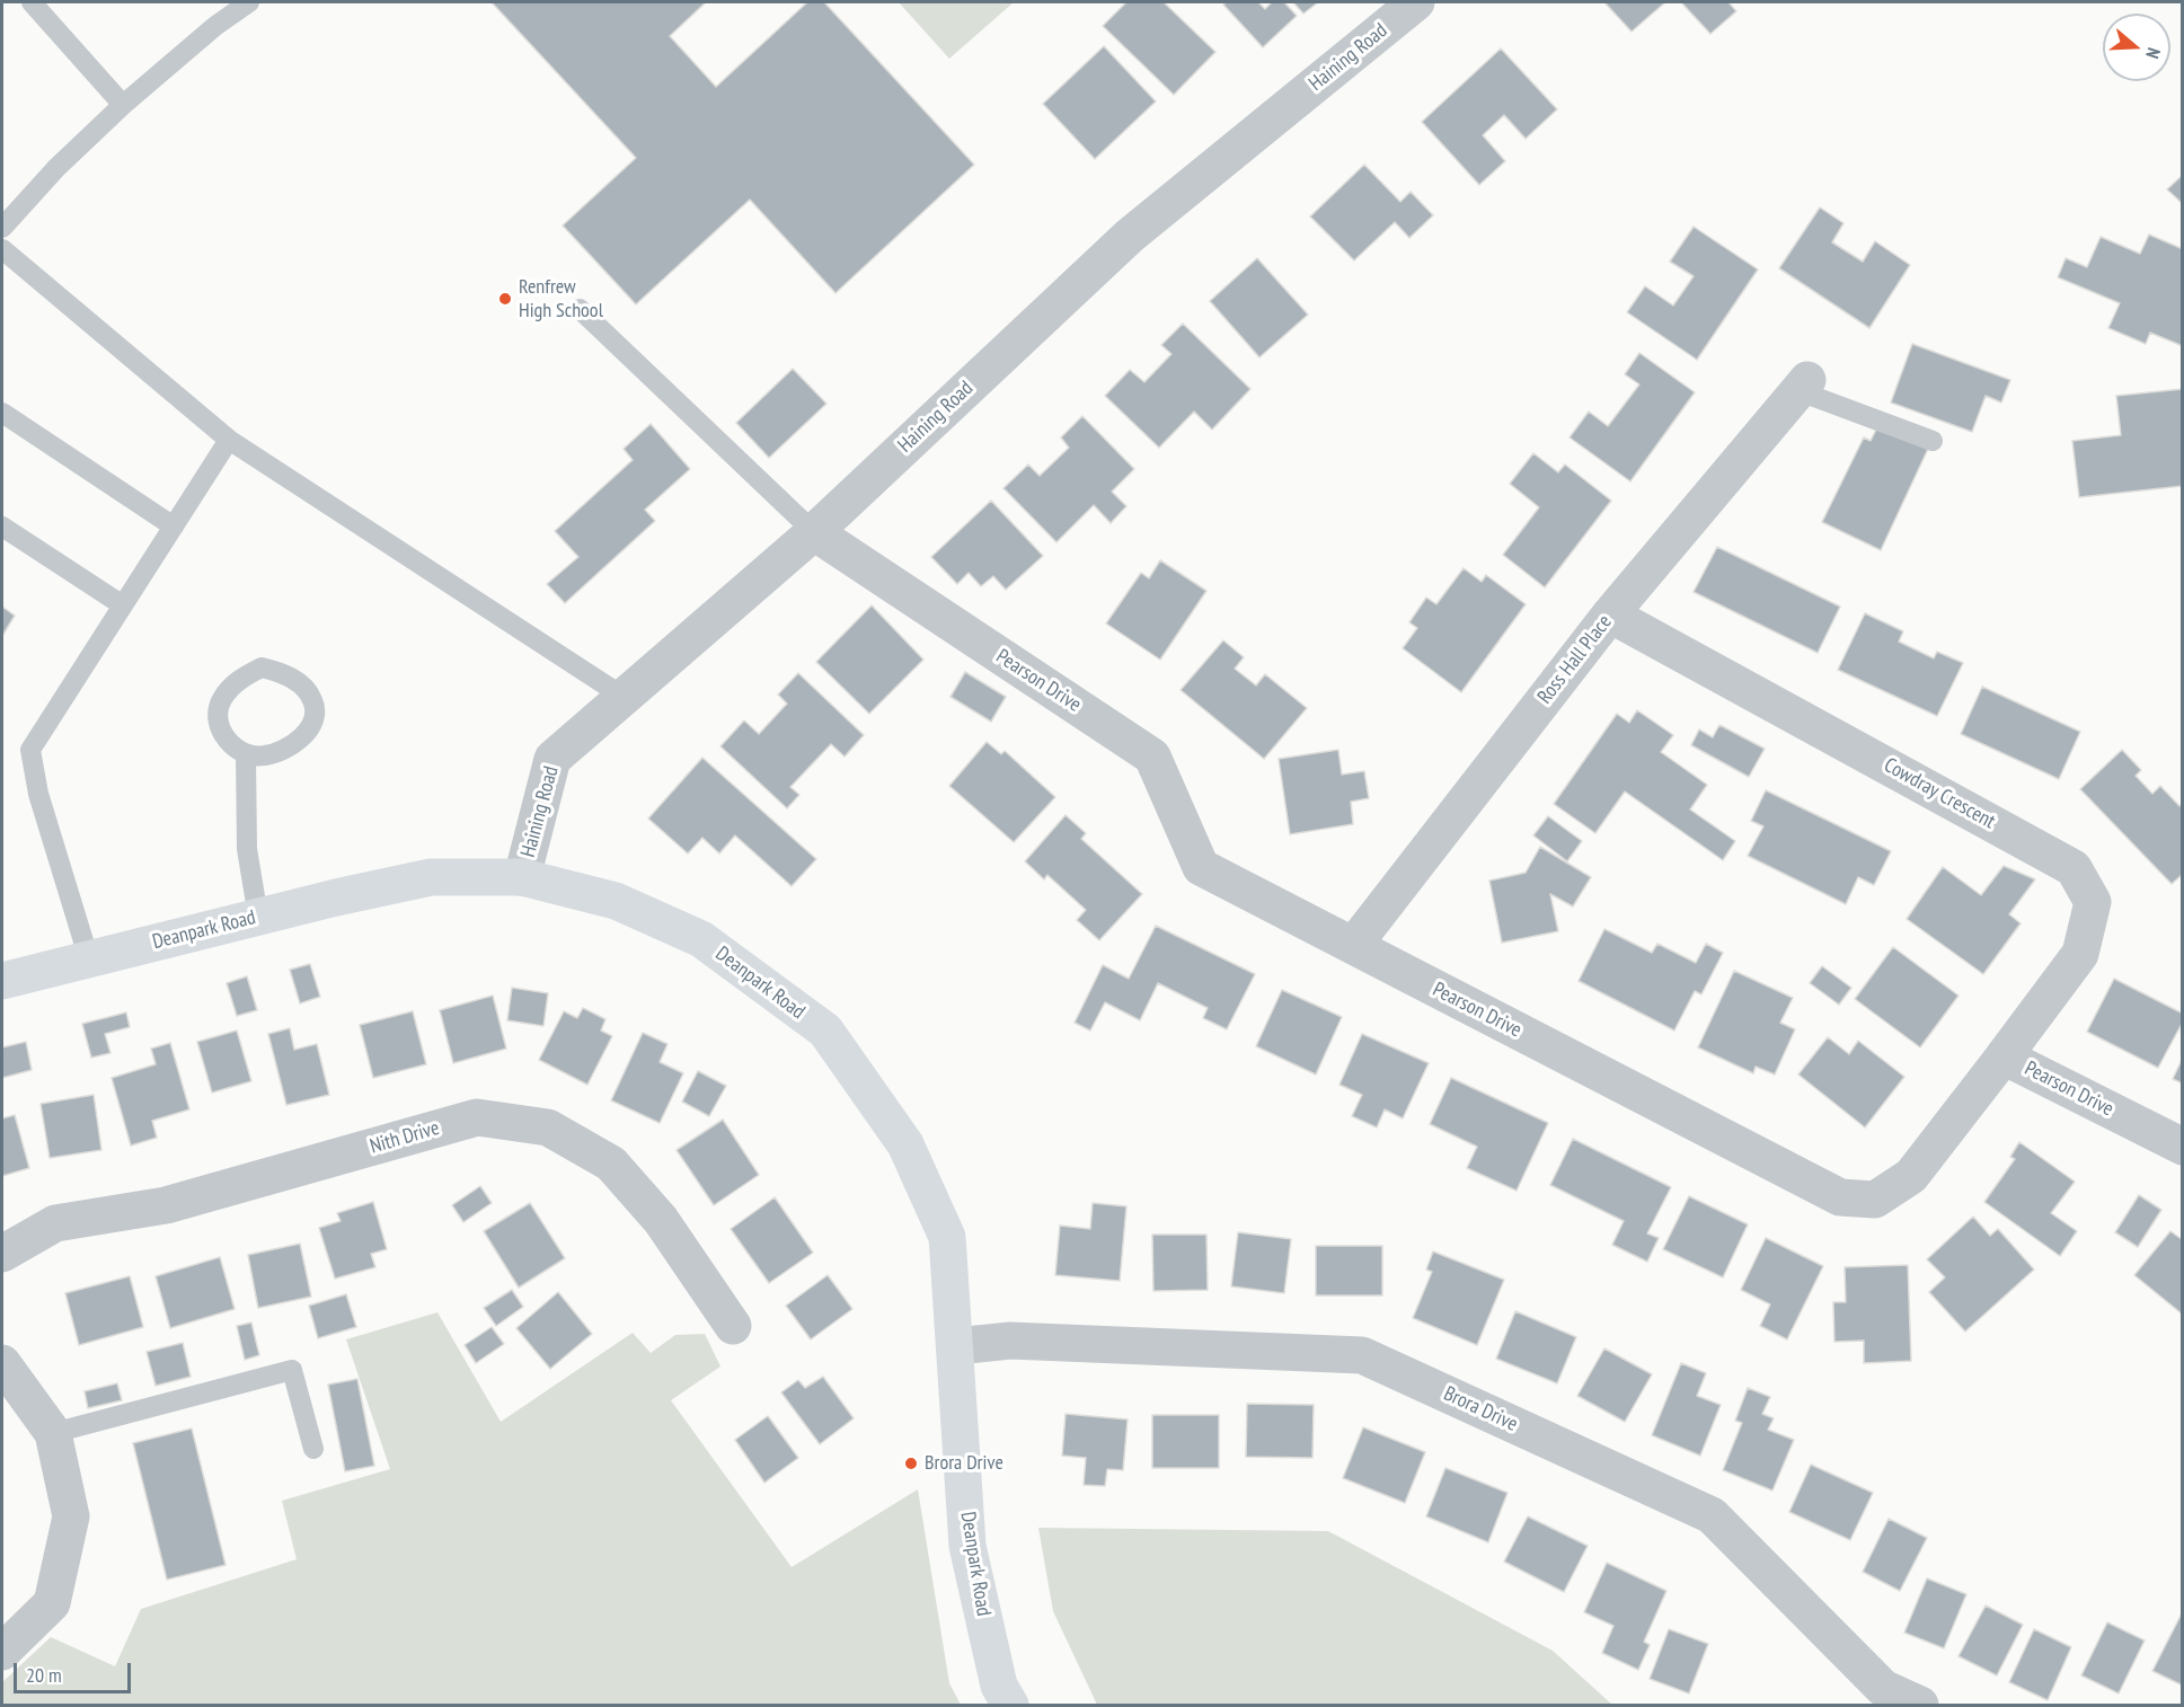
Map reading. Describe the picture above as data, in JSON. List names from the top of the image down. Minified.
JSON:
{"streets":{"street":["Haining Road","Ross Hall Place","Pearson Drive","Cowdray Crescent","Deanpark Road","Nith Drive","Brora Drive"]},"crossings":[["Haining Road","Pearson Drive"],["Haining Road","Deanpark Road"],["Ross Hall Place","Pearson Drive"],["Ross Hall Place","Cowdray Crescent"],["Pearson Drive","Cowdray Crescent"],["Deanpark Road","Brora Drive"]],"places":["Renfrew High School","Brora Drive"],"scale_bar":"20 m","north":"right"}
